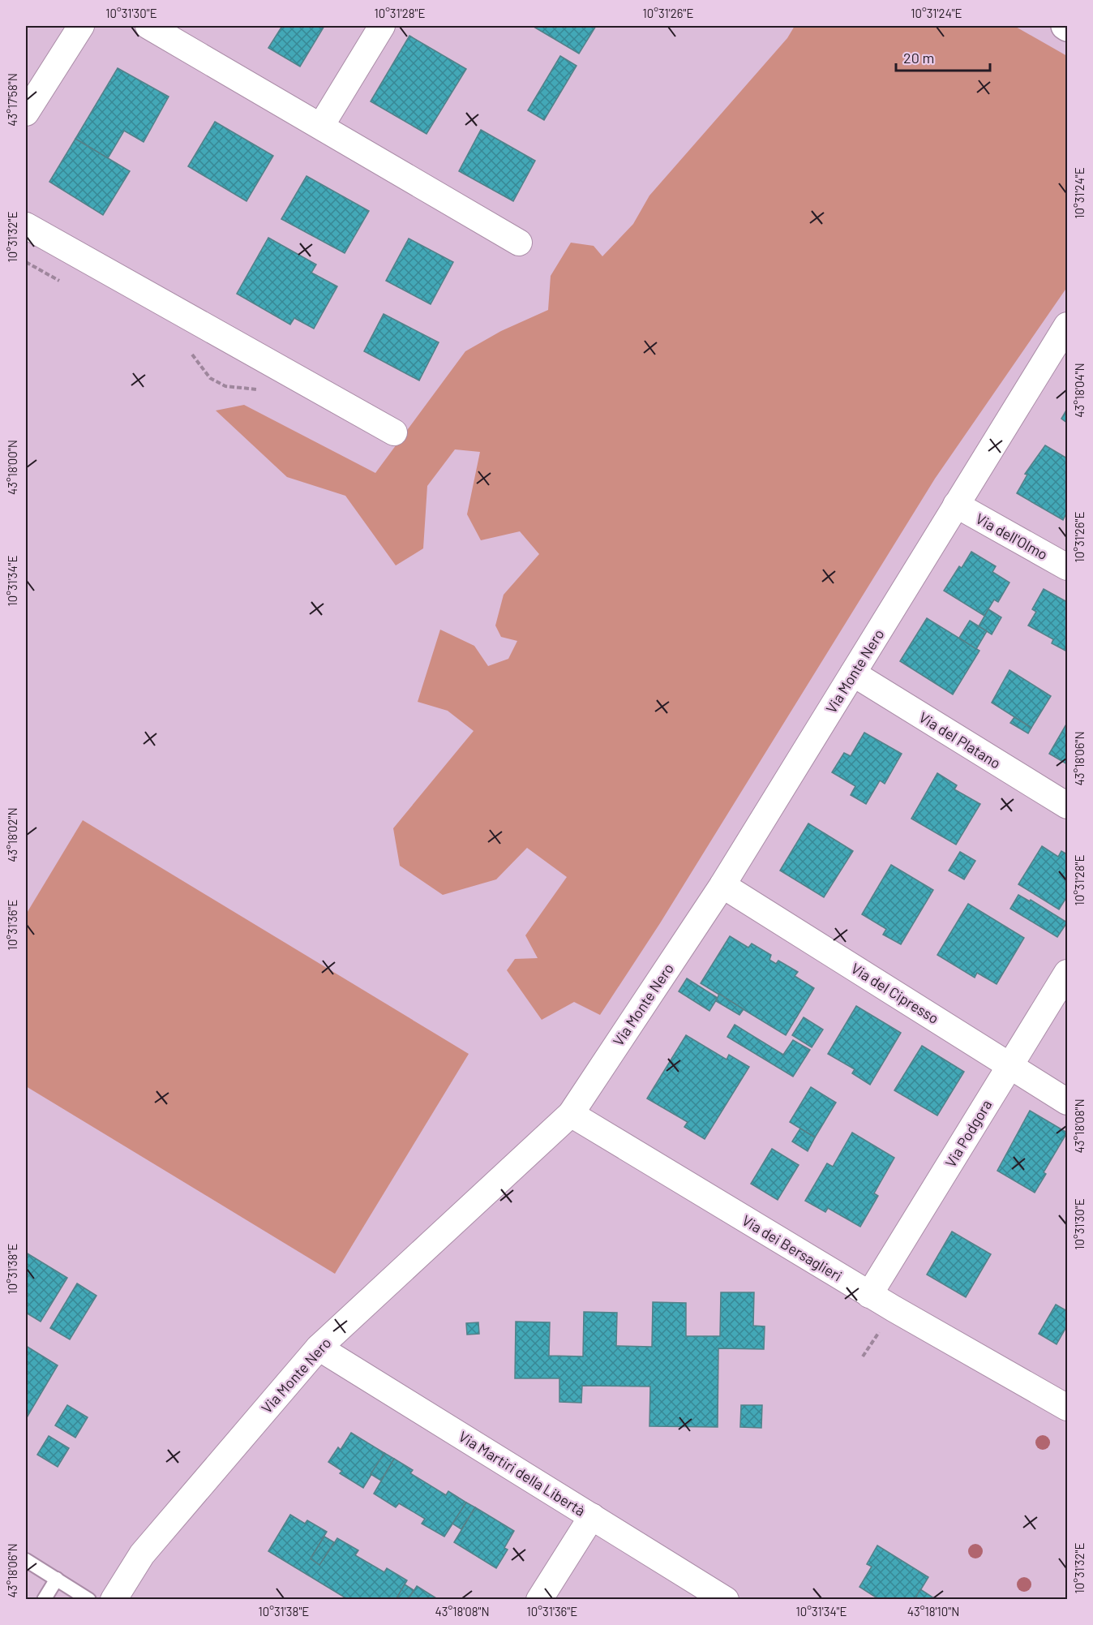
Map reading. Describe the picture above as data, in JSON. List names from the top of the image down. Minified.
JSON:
{"streets":{"street":["Via dell'Olmo","Via Monte Nero","Via del Platano","Via del Cipresso","Via Podgora","Via dei Bersaglieri","Via Martiri della Libertà"]},"crossings":[["Via dell'Olmo","Via Monte Nero"],["Via Monte Nero","Via del Platano"],["Via Monte Nero","Via del Cipresso"],["Via Monte Nero","Via dei Bersaglieri"],["Via Monte Nero","Via Martiri della Libertà"],["Via del Cipresso","Via Podgora"],["Via Podgora","Via dei Bersaglieri"]],"scale_bar":"20 m","coordinates":["10°31'30\"E","10°31'28\"E","10°31'26\"E","10°31'24\"E","43°17'58\"N","10°31'32\"E","43°18'04\"N","43°18'00\"N","10°31'34\"E","43°18'06\"N","43°18'02\"N","10°31'36\"E","43°18'08\"N","10°31'38\"E","43°18'10\"N"]}
